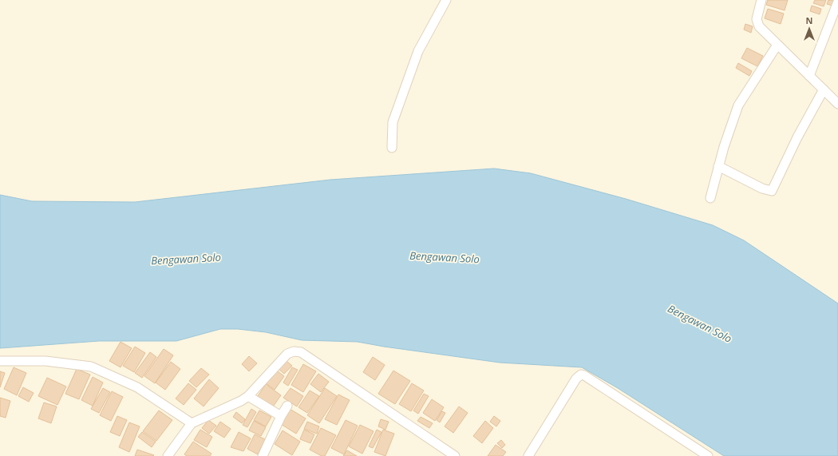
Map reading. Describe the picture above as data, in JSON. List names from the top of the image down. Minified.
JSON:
{"water":["Bengawan Solo"],"north":"top"}
